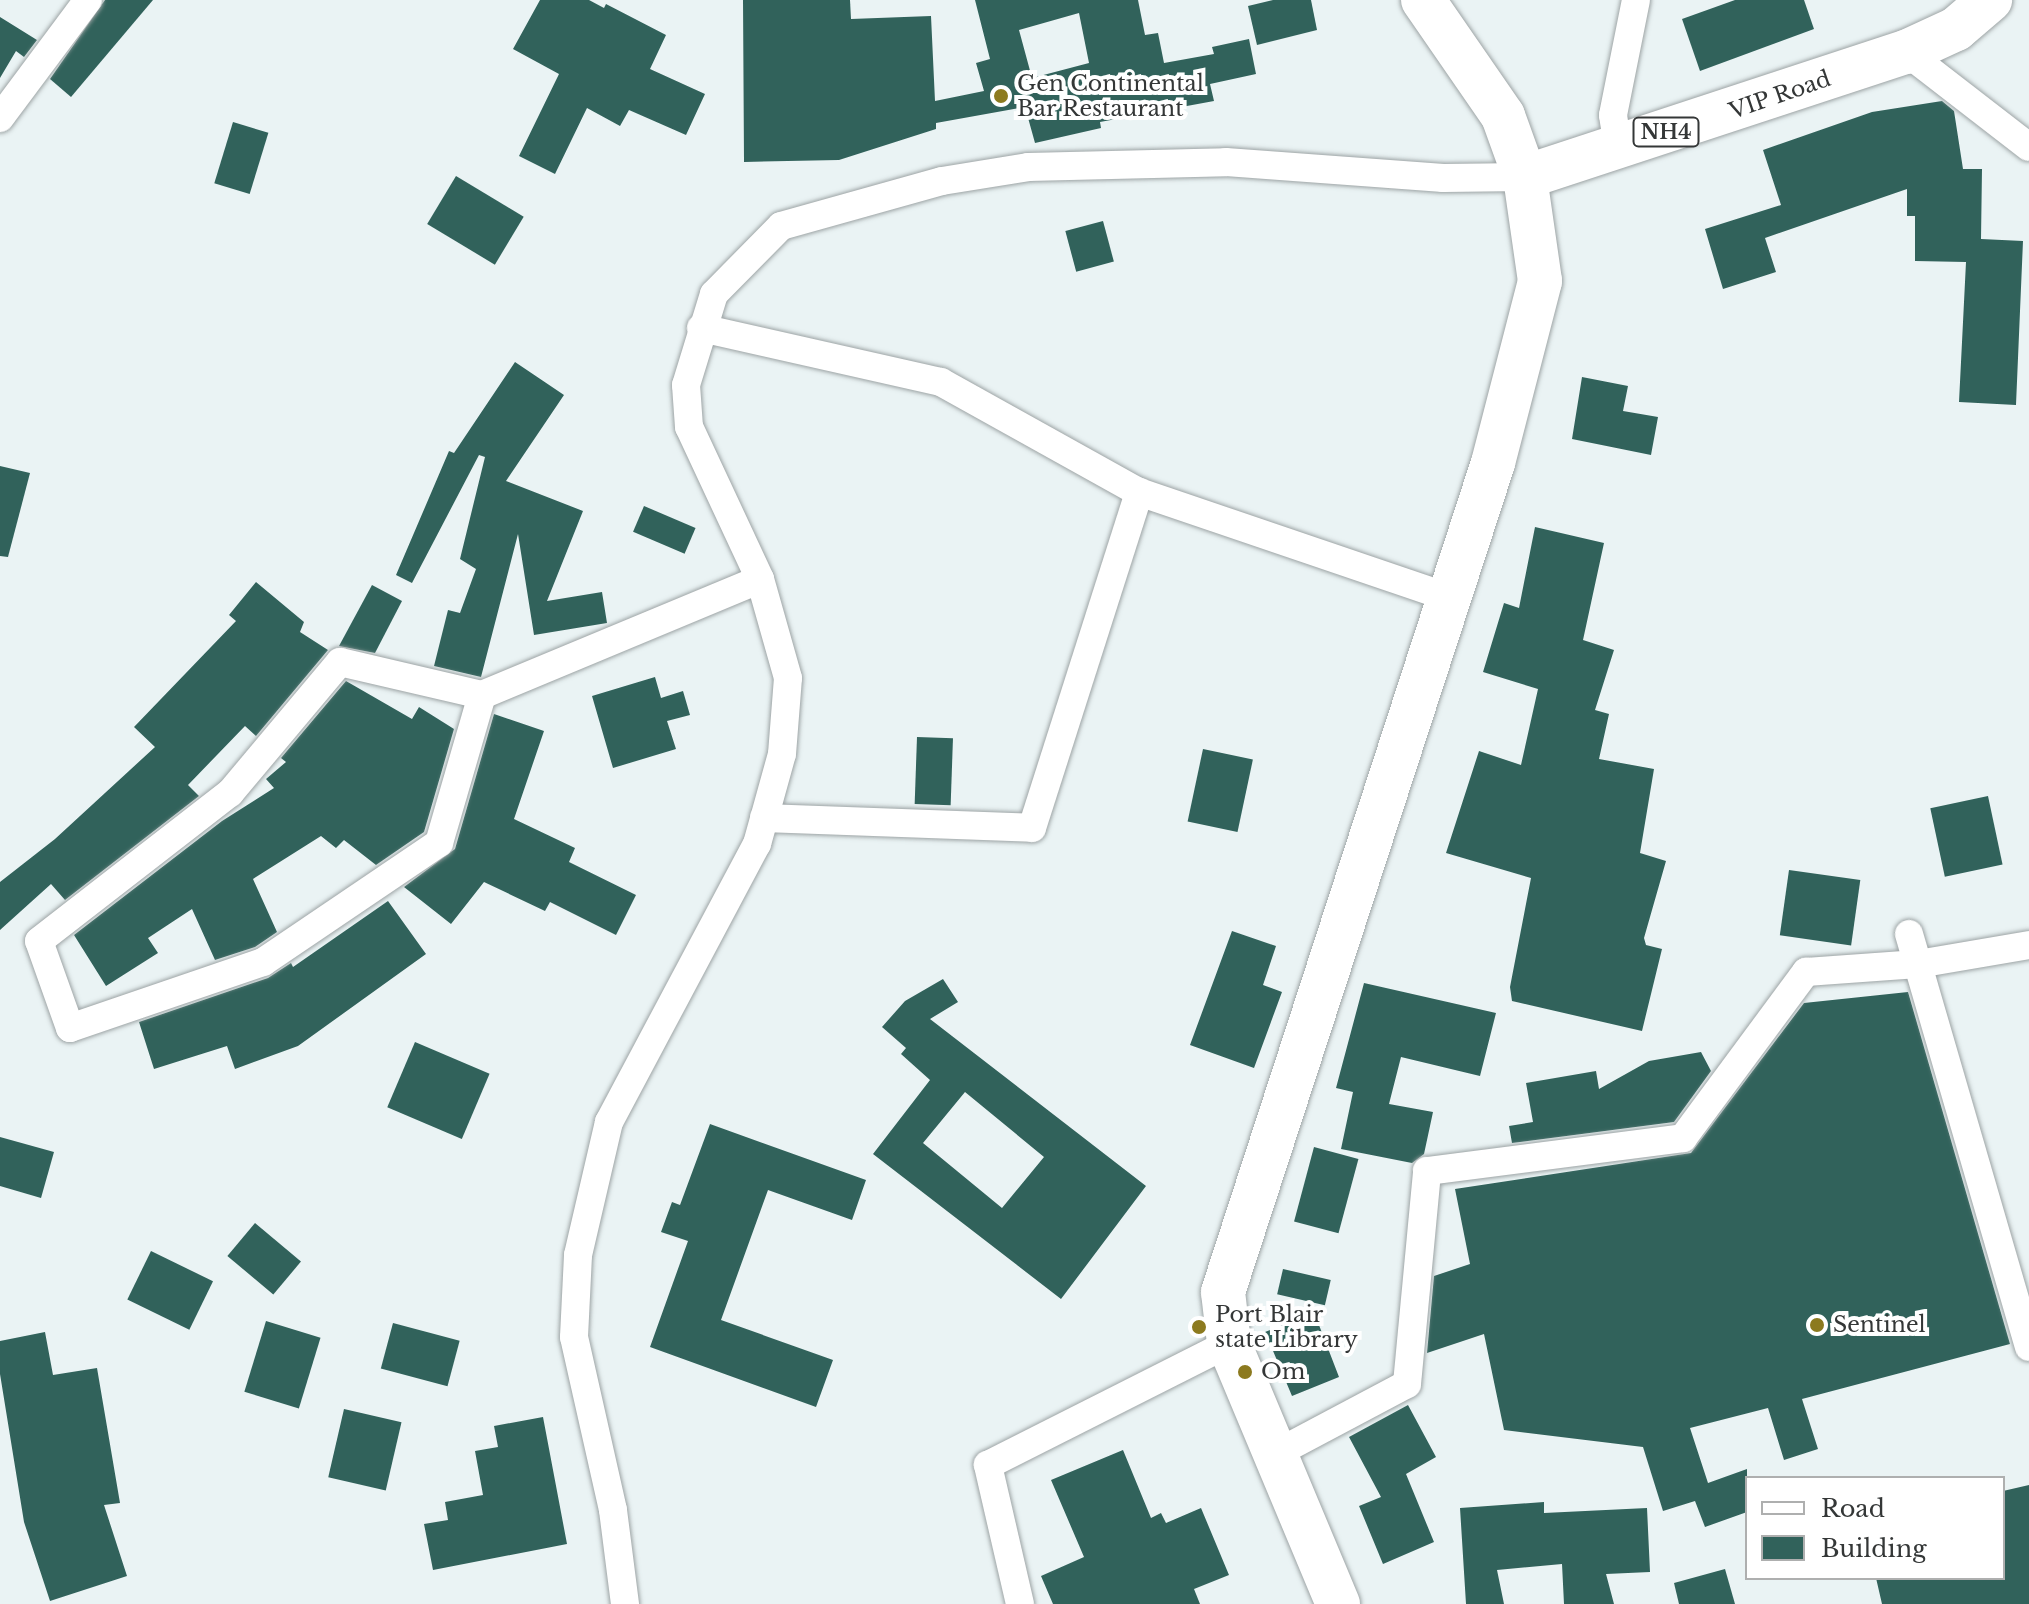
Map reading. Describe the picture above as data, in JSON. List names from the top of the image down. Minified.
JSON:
{"streets":{"main road":["VIP Road","NH4"]},"places":["Gen Continental Bar Restaurant","Sentinel","Port Blair state Library","Om"],"legend":["Road","Building"]}
